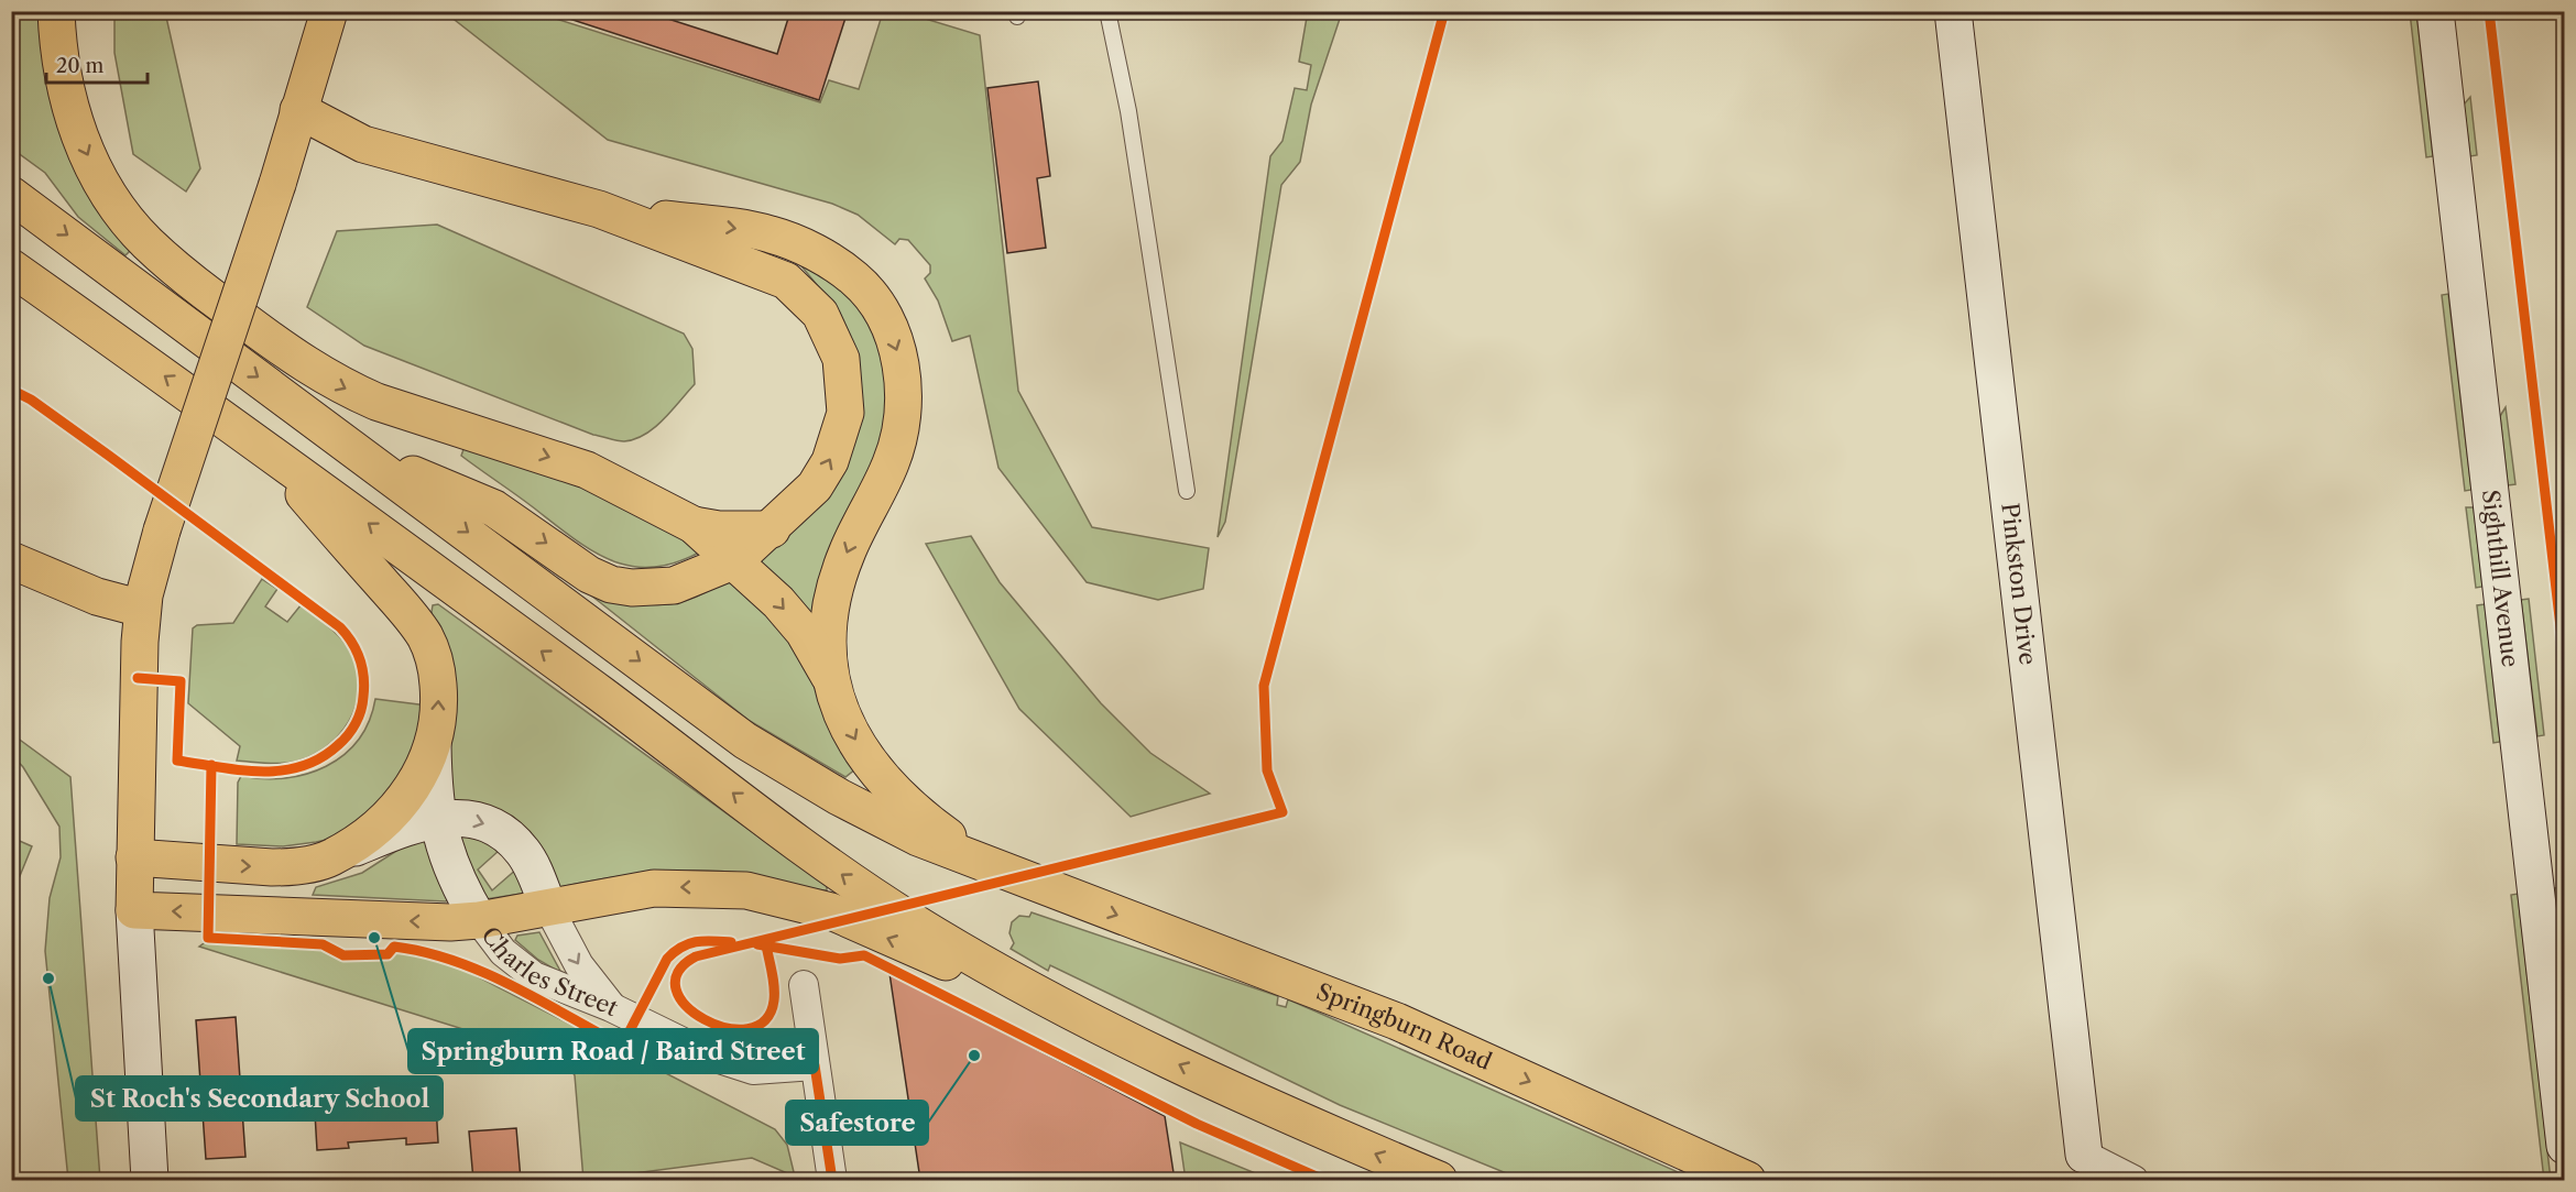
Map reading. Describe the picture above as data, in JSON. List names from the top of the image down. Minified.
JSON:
{"streets":{"main road":["Springburn Road"],"street":["Sighthill Avenue","Pinkston Drive","Charles Street"]},"places":["Springburn Road / Baird Street","St Roch's Secondary School","Safestore"],"scale_bar":"20 m"}
